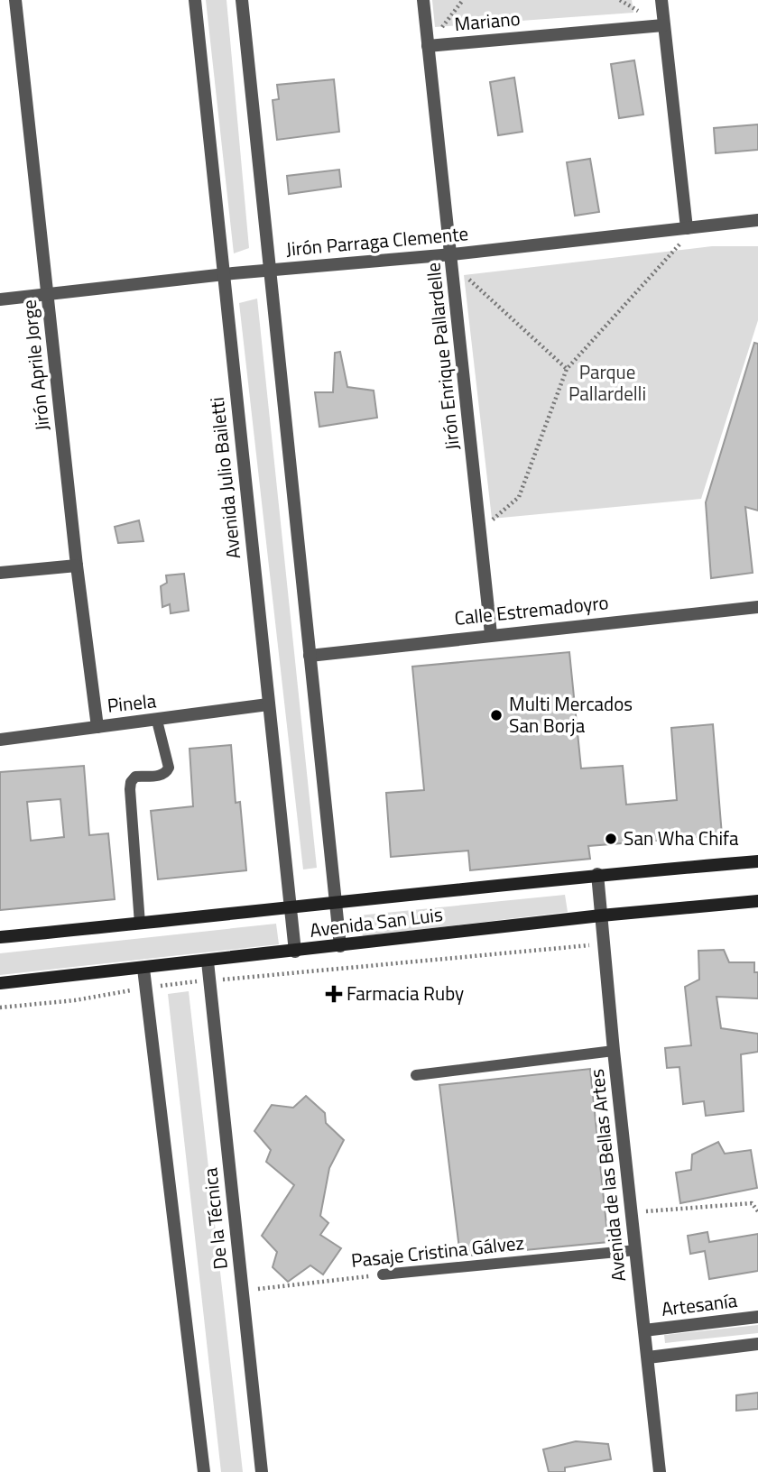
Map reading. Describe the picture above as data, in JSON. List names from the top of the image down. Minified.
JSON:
{"streets":{"main road":["Avenida San Luis"],"street":["Mariano","Jirón Parraga Clemente","Jirón Enrique Pallardelle","Jirón Aprile Jorge","Avenida Julio Bailetti","Calle Estremadoyro","Pinela","Avenida de las Bellas Artes","De la Técnica","Artesanía"],"lane":["Pasaje Cristina Gálvez"]},"crossings":[["Mariano","Jirón Enrique Pallardelle"],["Jirón Parraga Clemente","Jirón Enrique Pallardelle"],["Jirón Parraga Clemente","Jirón Aprile Jorge"],["Jirón Parraga Clemente","Avenida Julio Bailetti"],["Jirón Enrique Pallardelle","Calle Estremadoyro"],["Jirón Aprile Jorge","Pinela"],["Avenida Julio Bailetti","Pinela"],["Avenida Julio Bailetti","Avenida San Luis"],["Avenida San Luis","Avenida de las Bellas Artes"],["Avenida San Luis","De la Técnica"],["Avenida de las Bellas Artes","Pasaje Cristina Gálvez"],["Avenida de las Bellas Artes","Artesanía"],["De la Técnica","Pasaje Cristina Gálvez"]],"parks":["Parque Pallardelli"],"places":{"other":["Multi Mercados San Borja","San Wha Chifa"],"health":["Farmacia Ruby"]}}
